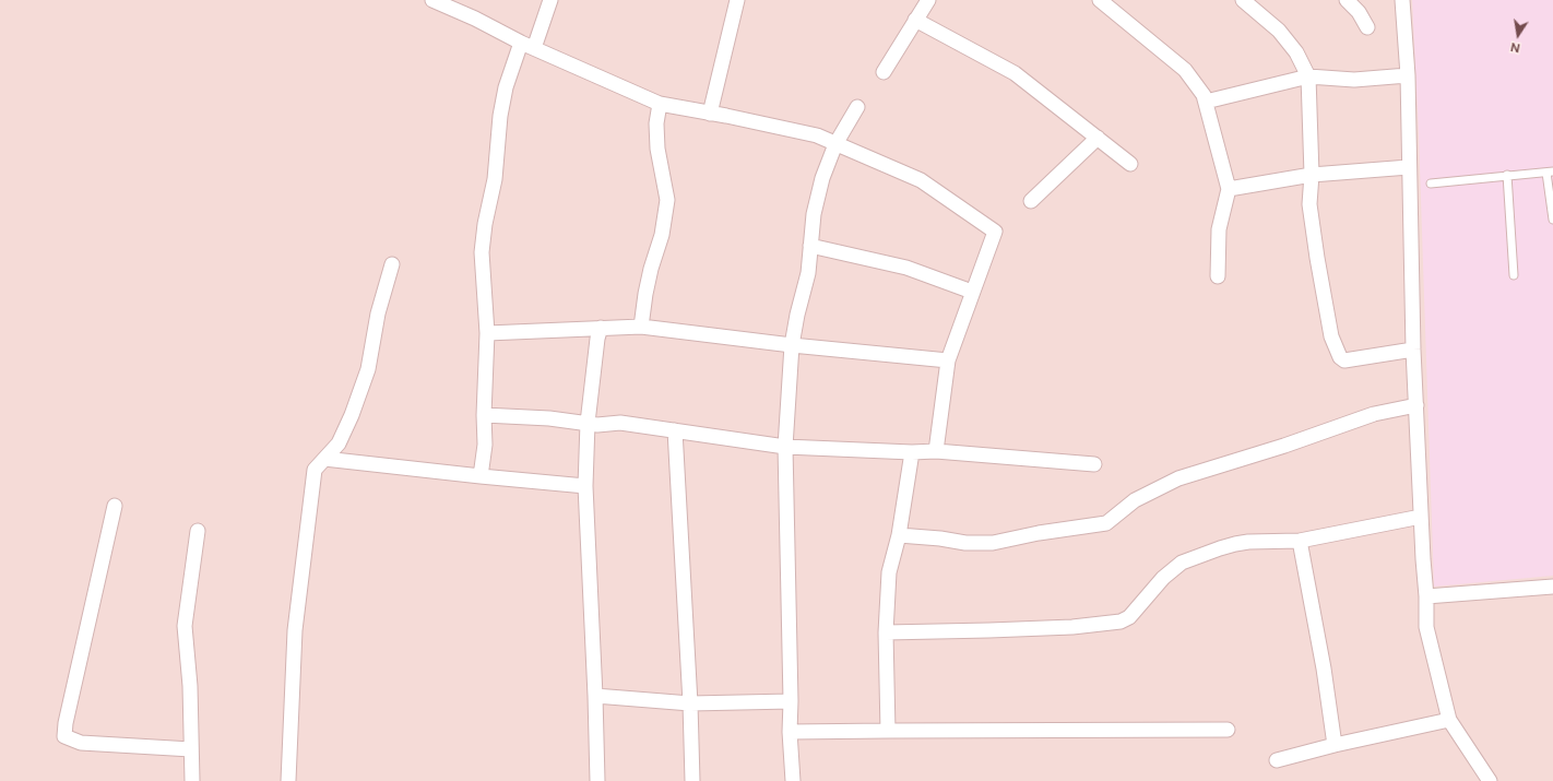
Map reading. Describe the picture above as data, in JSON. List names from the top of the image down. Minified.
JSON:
{"north":"bottom"}
